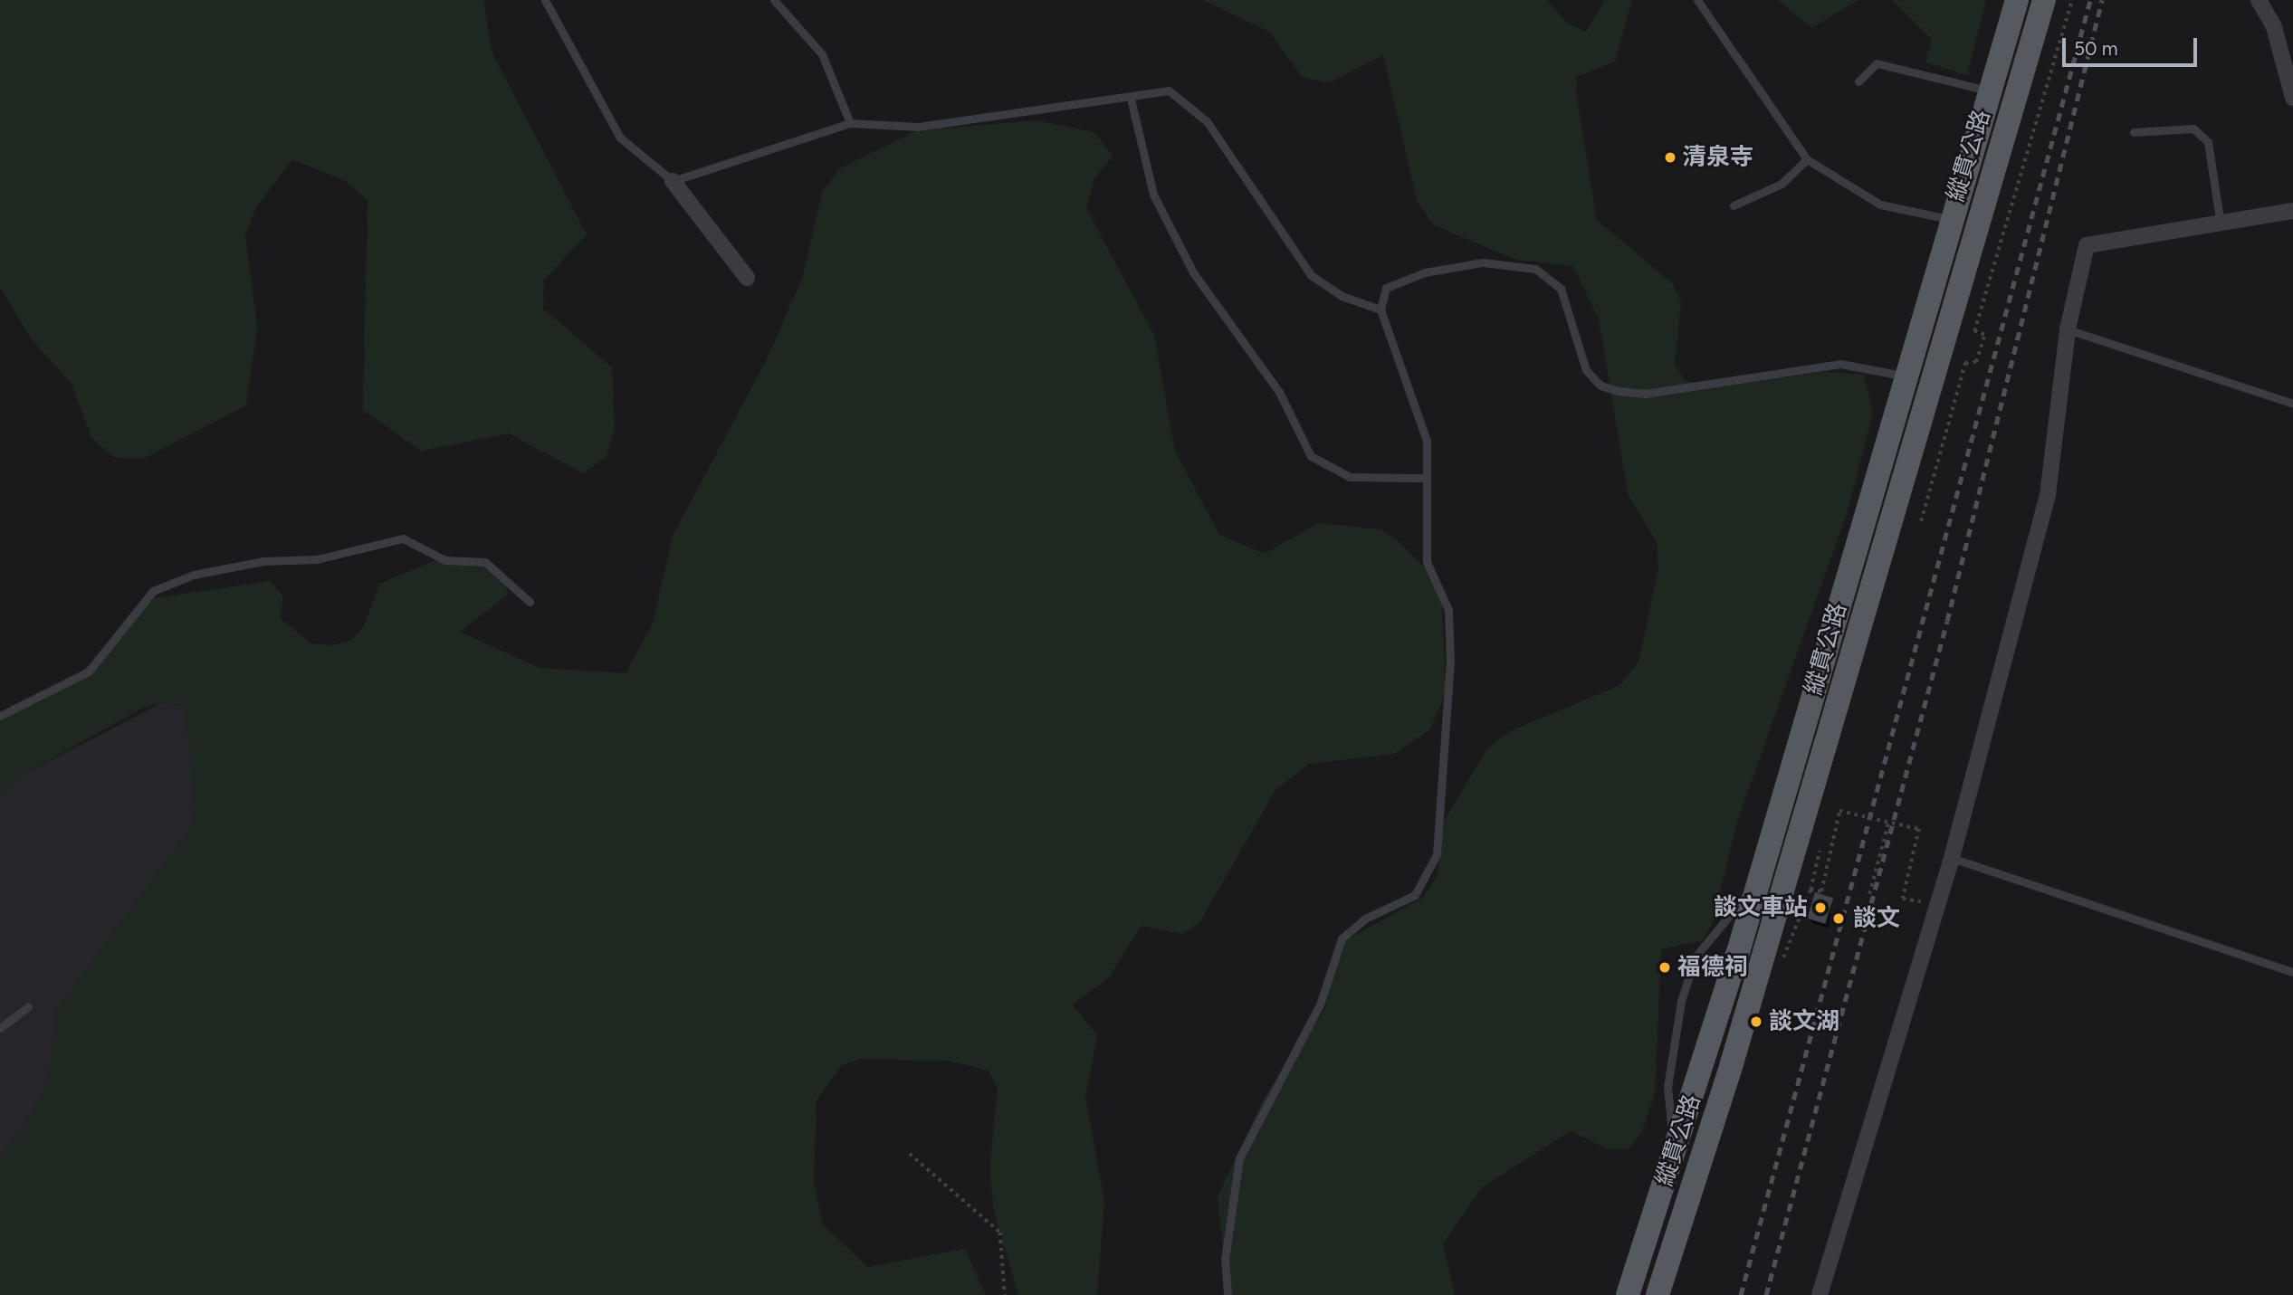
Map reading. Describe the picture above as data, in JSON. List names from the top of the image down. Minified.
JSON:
{"streets":{"main road":["縱貫公路"]},"places":["清泉寺","談文車站","談文","福德祠","談文湖"],"scale_bar":"50 m"}
